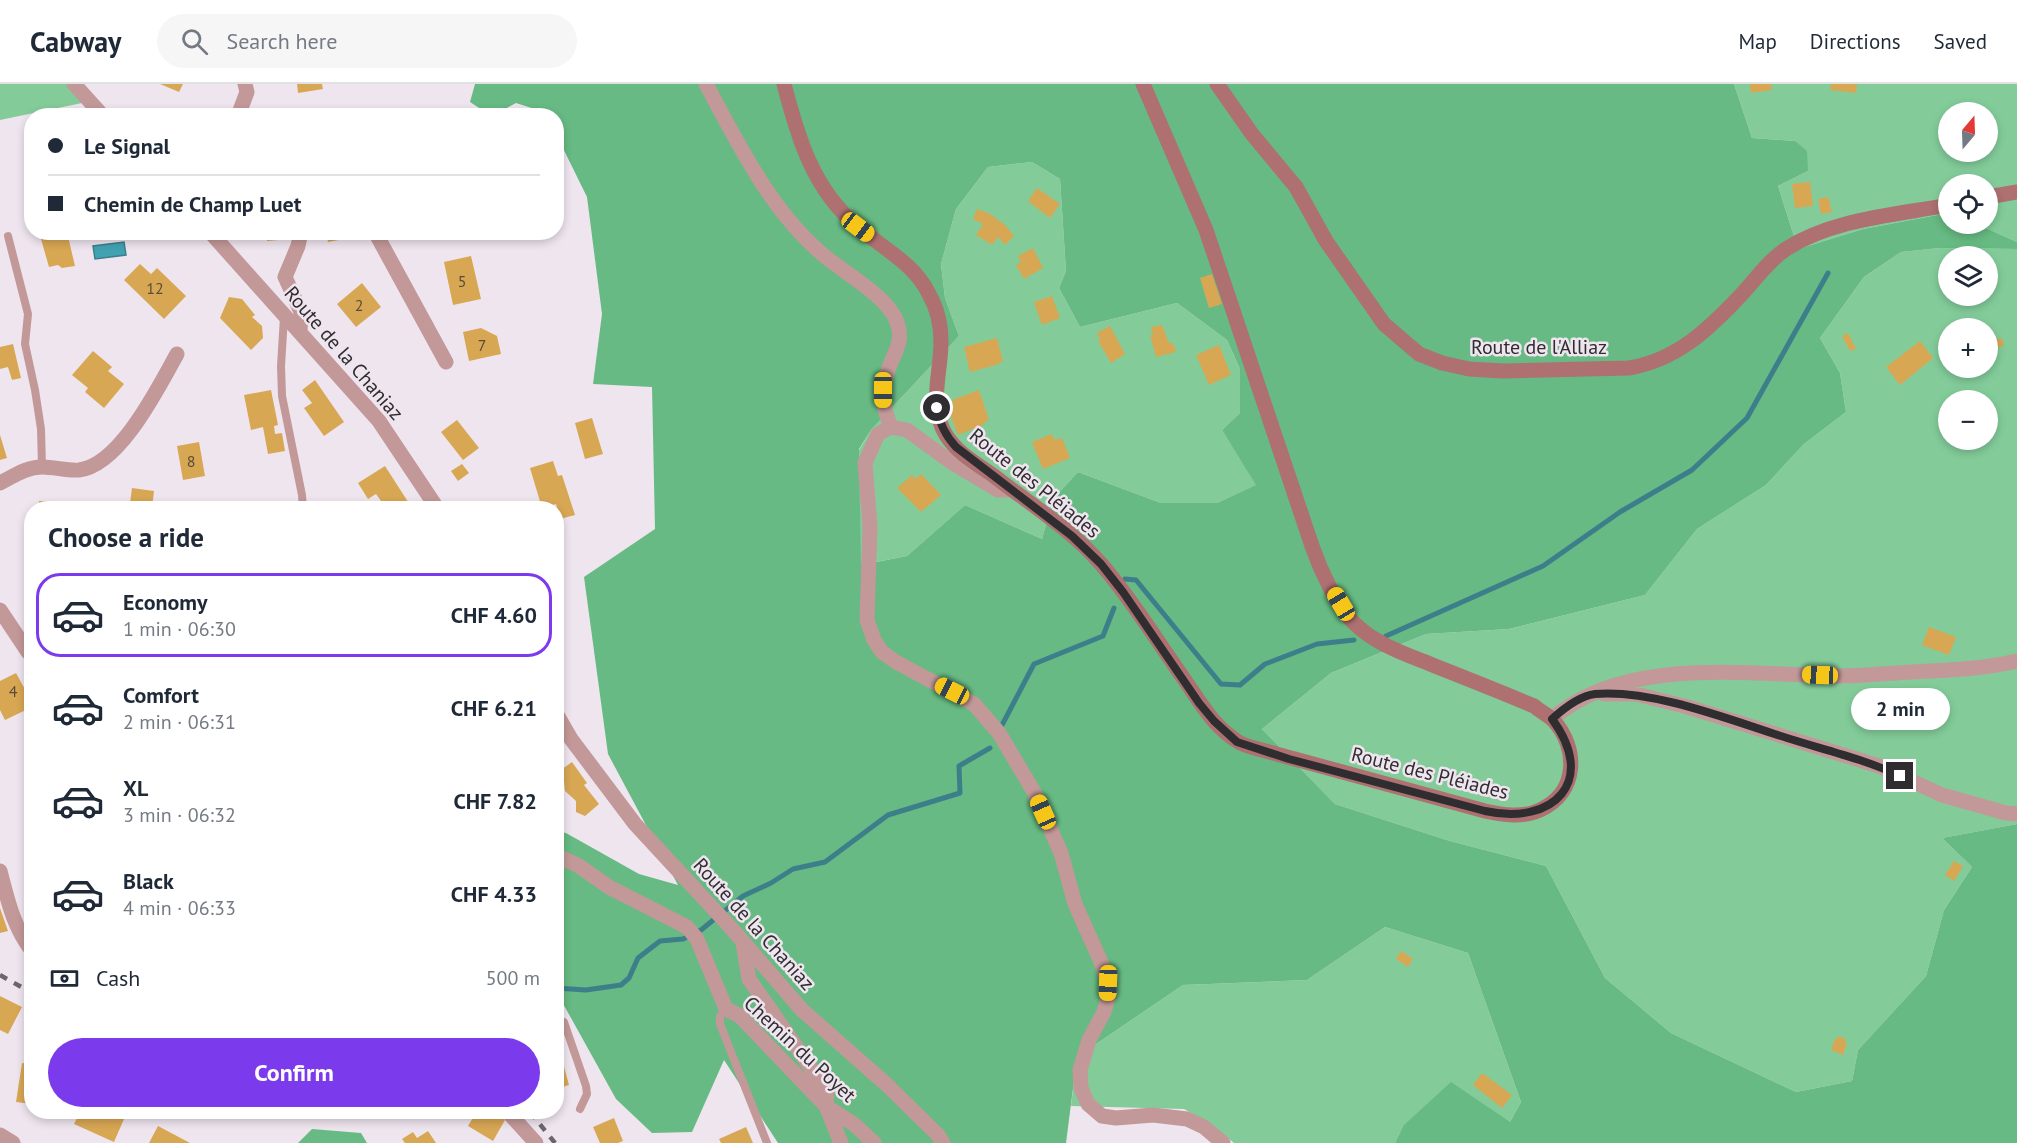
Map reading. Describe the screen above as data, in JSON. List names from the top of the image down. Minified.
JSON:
{"streets":{"street":["Route de l'Alliaz","Route de la Chaniaz","Route des Pléiades","Chemin du Poyet"]},"house_numbers":["5","12","2","7","8","4"],"north":"top","page":{"header":"Cabway","search":"Search here","nav":["Map","Directions","Saved"],"map_buttons":["+","−"],"banner":["Le Signal","Chemin de Champ Luet"],"heading":"Choose a ride","list":[{"name":"Economy","note":"1 min · 06:30","value":"CHF 4.60"},{"name":"Comfort","note":"2 min · 06:31","value":"CHF 6.21"},{"name":"XL","note":"3 min · 06:32","value":"CHF 7.82"},{"name":"Black","note":"4 min · 06:33","value":"CHF 4.33"}],"bubble":"2 min","pay":["Cash","500 m"],"buttons":"Confirm"}}
